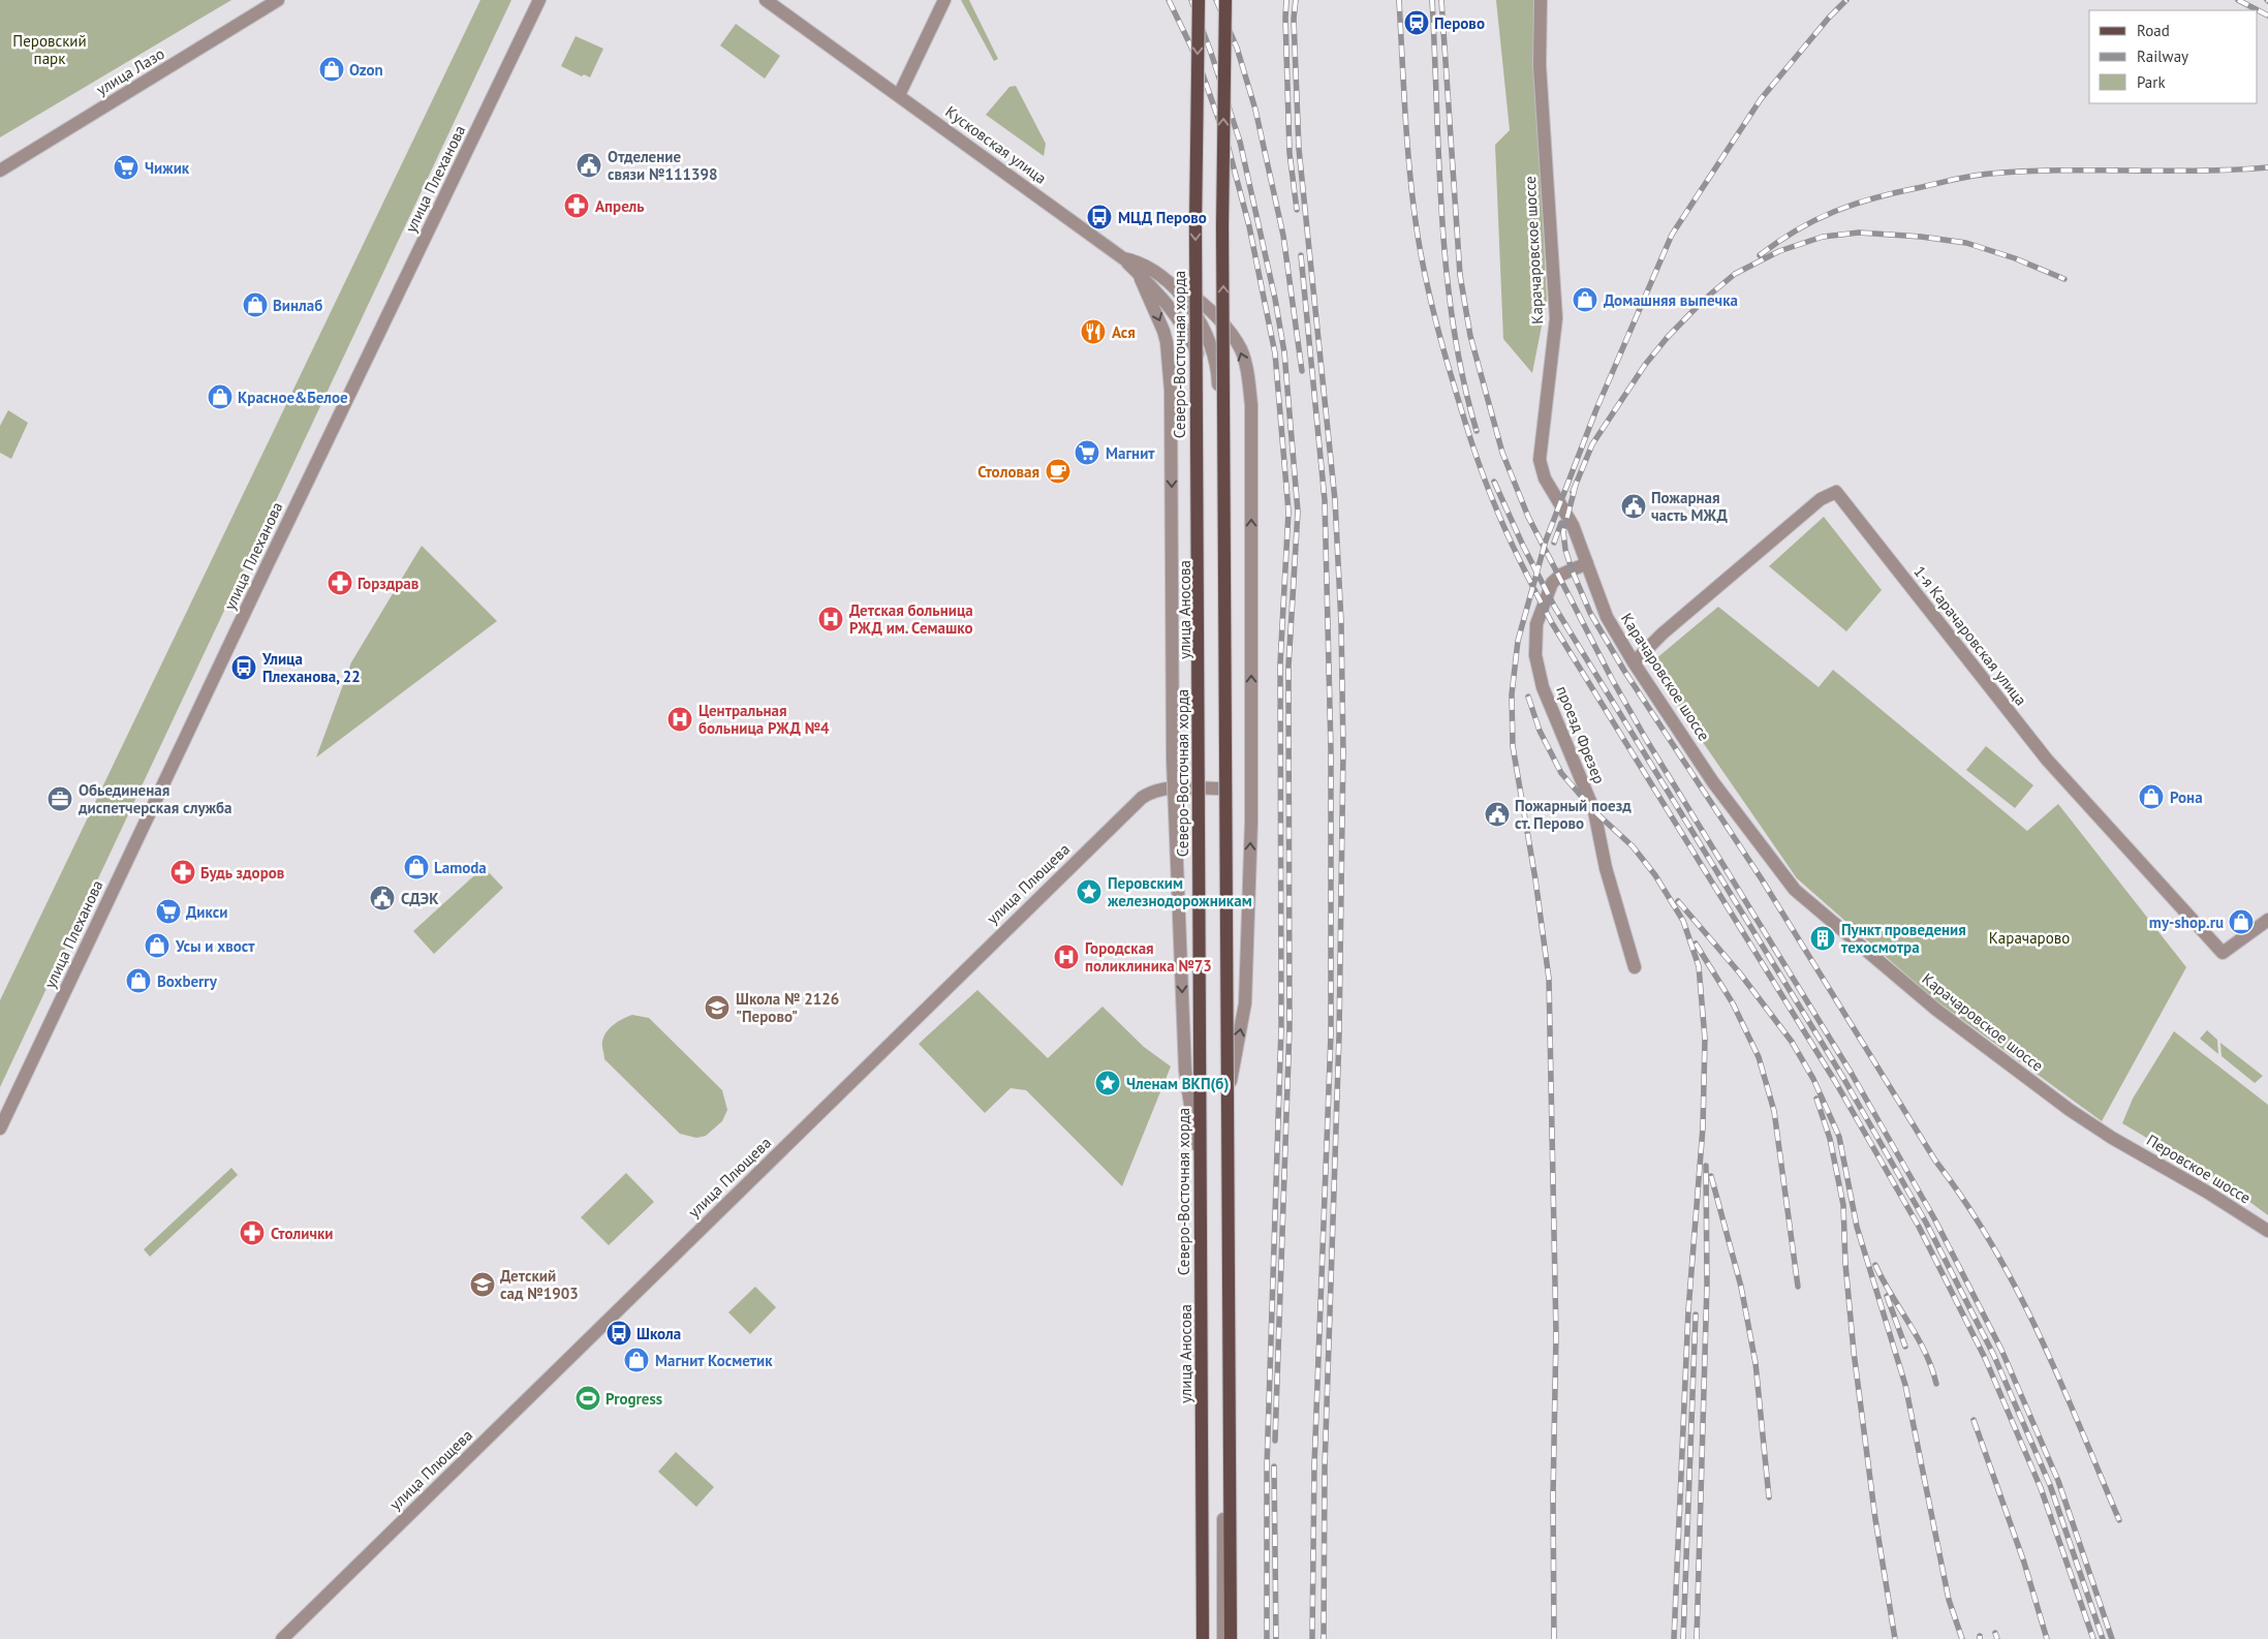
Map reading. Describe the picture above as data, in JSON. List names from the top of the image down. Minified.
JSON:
{"streets":{"main road":["Северо-Восточная хорда"],"street":["улица Лазо","Кусковская улица","улица Плеханова","Карачаровское шоссе","улица Аносова","1-я Карачаровская улица","проезд Фрезер","улица Плющева","Перовское шоссе"]},"crossings":[["Кусковская улица","улица Аносова"],["Кусковская улица","улица Плющева"],["Карачаровское шоссе","1-я Карачаровская улица"],["Карачаровское шоссе","проезд Фрезер"],["Карачаровское шоссе","Перовское шоссе"],["Северо-Восточная хорда","улица Аносова"],["улица Аносова","улица Плющева"]],"parks":["Перовский парк","Карачарово"],"places":{"station":["Перово"],"shop":["Ozon","Домашняя выпечка","Винлаб","Красное&Белое","Рона","Lamoda","my-shop.ru","Усы и хвост","Boxberry","Магнит Косметик"],"public building":["Отделение связи №111398","Пожарная часть МЖД","Пожарный поезд ст. Перово","СДЭК"],"supermarket":["Чижик","Магнит","Дикси"],"pharmacy":["Апрель","Горздрав","Будь здоров","Столички"],"bus stop":["МЦД Перово","Улица Плеханова, 22","Школа"],"restaurant":["Ася"],"cafe":["Столовая"],"hospital":["Детская больница РЖД им. Семашко","Центральная больница РЖД №4","Городская поликлиника №73"],"office":["Обьединеная диспетчерская служба"],"place":["Перовским железнодорожникам","Членам ВКП(б)"],"building":["Пункт проведения техосмотра"],"school or university":["Школа № 2126 \"Перово\"","Детский сад №1903"],"sports":["Progress"]},"legend":["Road","Railway","Park"]}
